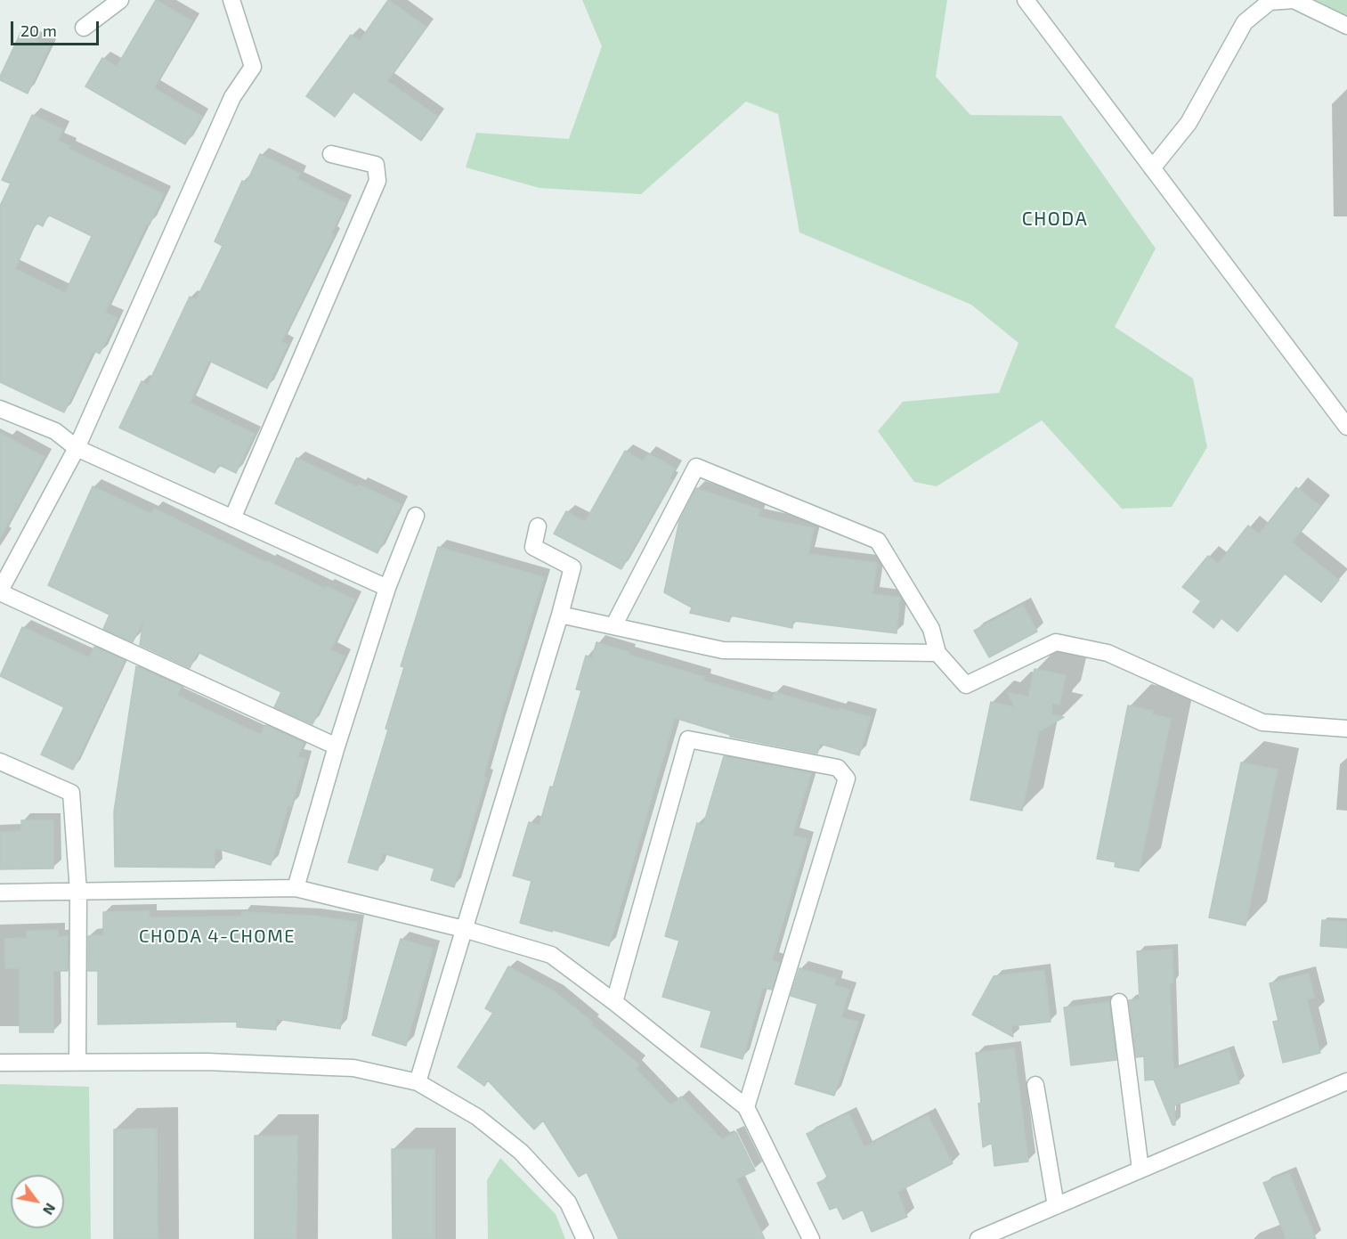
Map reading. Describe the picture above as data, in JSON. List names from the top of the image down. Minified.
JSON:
{"districts":["CHODA","CHODA 4-CHOME"],"scale_bar":"20 m","north":"bottom right"}
